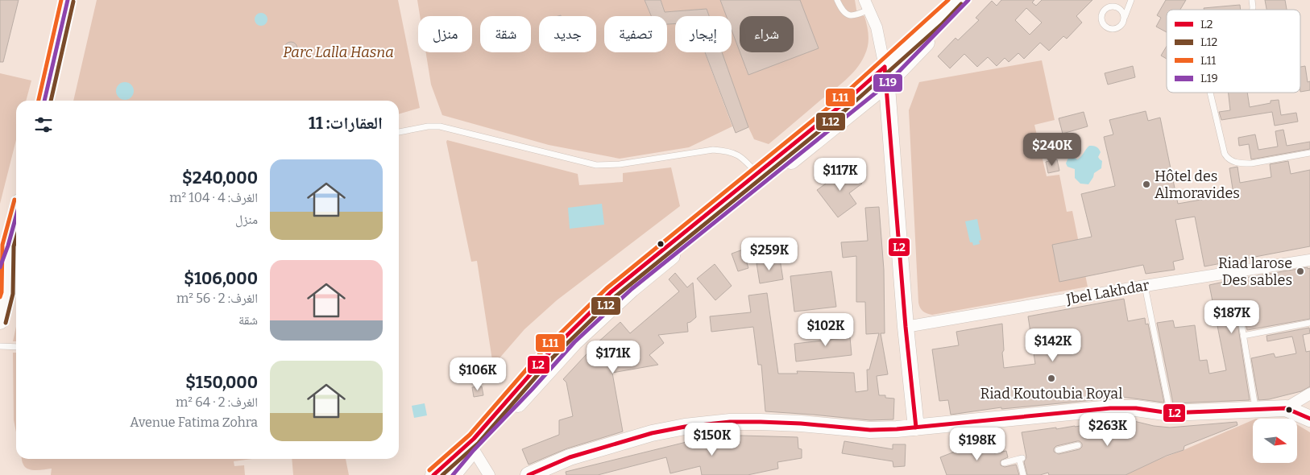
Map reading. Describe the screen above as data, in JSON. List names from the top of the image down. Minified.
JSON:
{"streets":{"street":["Jbel Lakhdar"]},"parks":["Parc Lalla Hasna"],"places":["Hôtel des Almoravides","Riad larose Des sables","Riad Koutoubia Royal"],"lines":["transit line L11","transit line L19","transit line L12","transit line L2"],"legend":["L2","L12","L11","L19"],"north":"right","page":{"chip":["شراء","إيجار","تصفية","جديد","شقة","منزل"],"heading":"العقارات: 11","price":["$240K","$117K","$259K","$187K","$102K","$142K","$171K","$106K","$263K","$150K","$198K"],"list":[{"name":"$240,000","note":"الغرف: 4 · 104 m² · منزل"},{"name":"$106,000","note":"الغرف: 2 · 56 m² · شقة"},{"name":"$150,000","note":"الغرف: 2 · 64 m² · Avenue Fatima Zohra"}]}}
